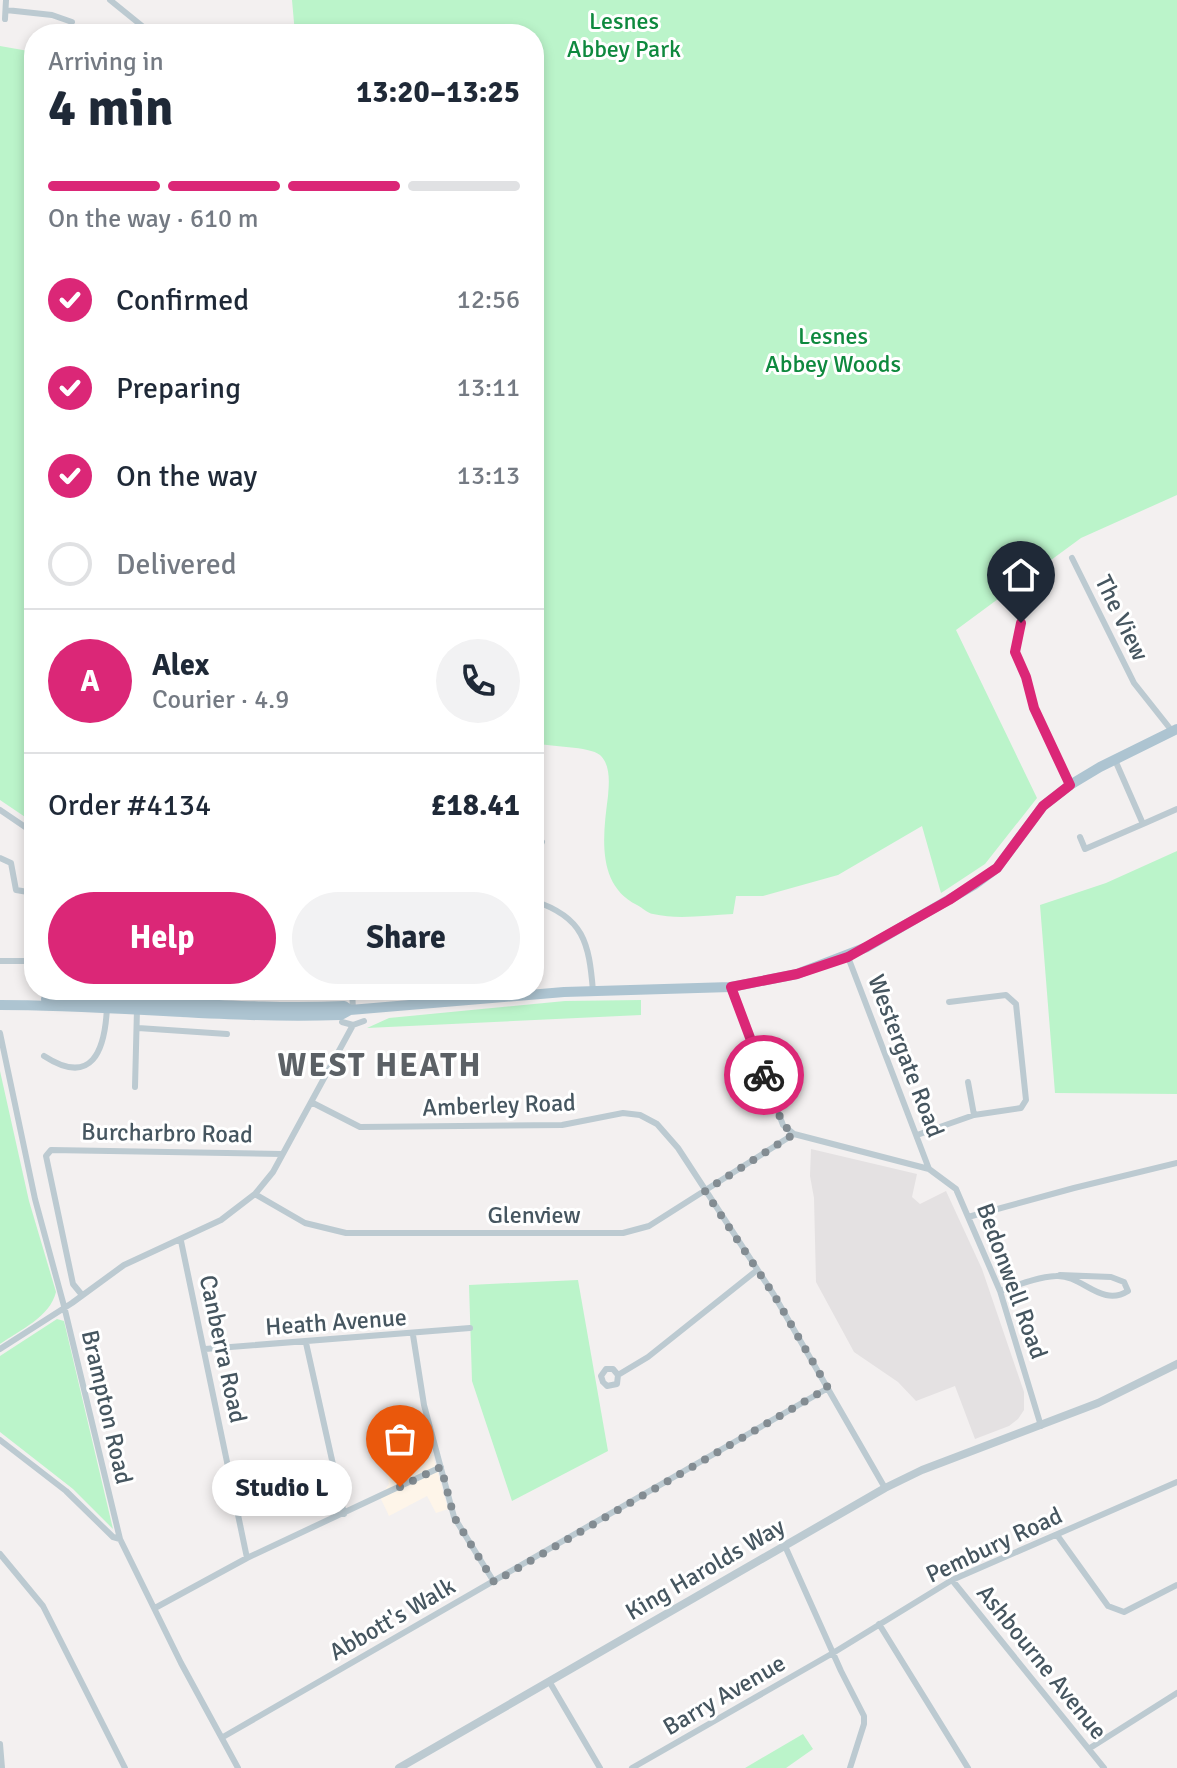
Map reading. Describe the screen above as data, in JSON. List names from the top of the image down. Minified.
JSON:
{"streets":{"street":["The View","Westergate Road","Amberley Road","Burcharbro Road","Glenview","Bedonwell Road","Heath Avenue","Canberra Road","Brampton Road","Pembury Road","King Harolds Way","Abbott's Walk","Ashbourne Avenue","Barry Avenue"]},"crossings":[["Westergate Road","Bedonwell Road"],["Amberley Road","Glenview"],["Amberley Road","King Harolds Way"],["Amberley Road","Abbott's Walk"],["Glenview","Bedonwell Road"],["Bedonwell Road","King Harolds Way"],["Heath Avenue","Canberra Road"],["Brampton Road","Abbott's Walk"],["Pembury Road","Ashbourne Avenue"],["Pembury Road","Barry Avenue"]],"districts":["WEST HEATH"],"parks":["Lesnes Abbey Park","Lesnes Abbey Woods"],"places":["Studio L"],"page":{"heading":["4 min","Arriving in","13:20–13:25"],"panel":["Alex","Courier · 4.9","Order #4134","£18.41"],"bar":"On the way · 610 m","list":[["Confirmed","12:56"],["Preparing","13:11"],["On the way","13:13"],"Delivered"],"round":"A","buttons":["Help","Share"],"bubble":"Studio L"}}
